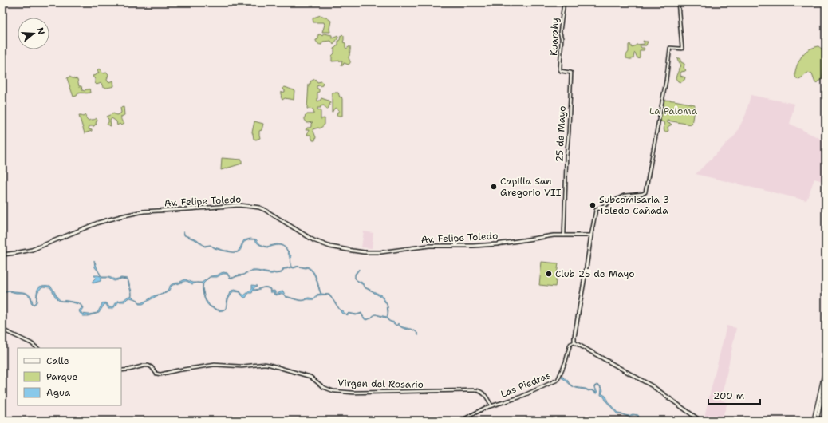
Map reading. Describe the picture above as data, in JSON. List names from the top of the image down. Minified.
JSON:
{"streets":{"main road":["Av. Felipe Toledo"],"street":["Kuarahy","25 de Mayo","Virgen del Rosario","Las Piedras"]},"crossings":[["Kuarahy","25 de Mayo"],["25 de Mayo","Av. Felipe Toledo"],["Virgen del Rosario","Las Piedras"]],"parks":["La Paloma"],"places":["Capilla San Gregorio VII","Subcomisaria 3 Toledo Cañada","Club 25 de Mayo"],"legend":["Calle","Parque","Agua"],"scale_bar":"200 m","north":"right"}
